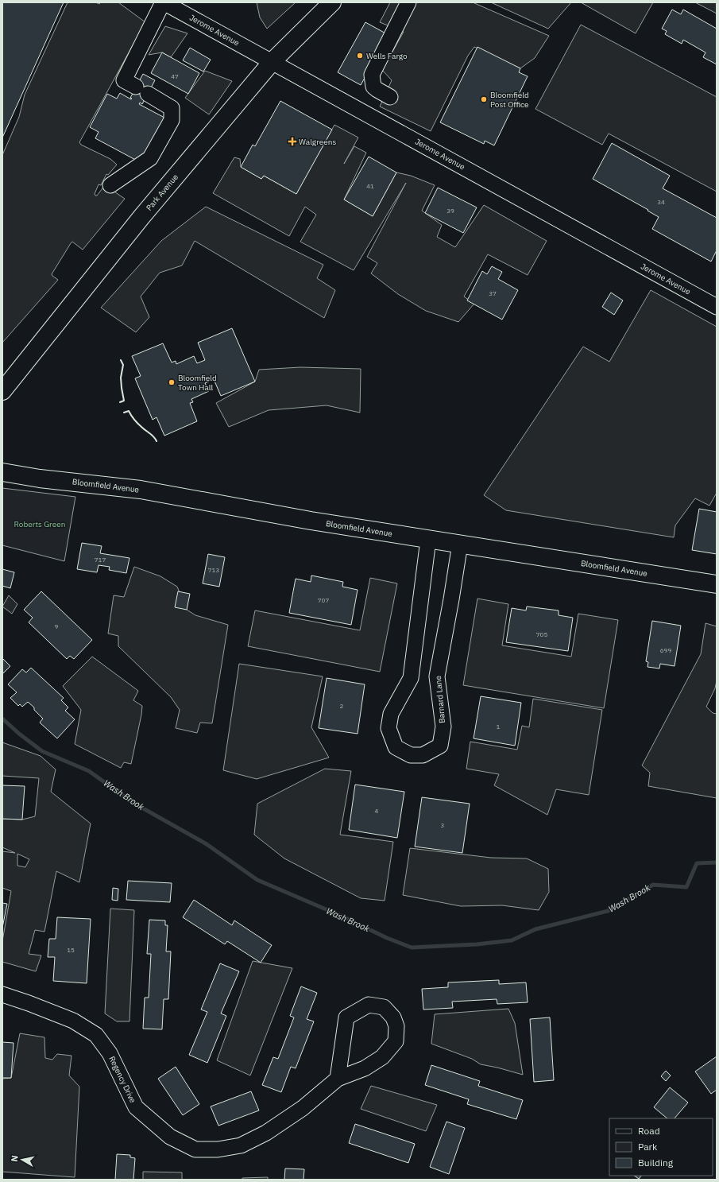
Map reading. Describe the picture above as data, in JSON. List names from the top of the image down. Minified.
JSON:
{"streets":{"main road":["Park Avenue","Bloomfield Avenue"],"street":["Jerome Avenue","Barnard Lane","Regency Drive"]},"crossings":[["Jerome Avenue","Park Avenue"],["Bloomfield Avenue","Barnard Lane"]],"water":["Wash Brook"],"parks":["Roberts Green"],"places":{"other":["Wells Fargo","Bloomfield Post Office","Bloomfield Town Hall"],"health":["Walgreens"]},"house_numbers":["47","41","34","39","37","717","713","707","9","705","699","2","1","4","3","15"],"legend":["Road","Park","Building"],"north":"left"}
